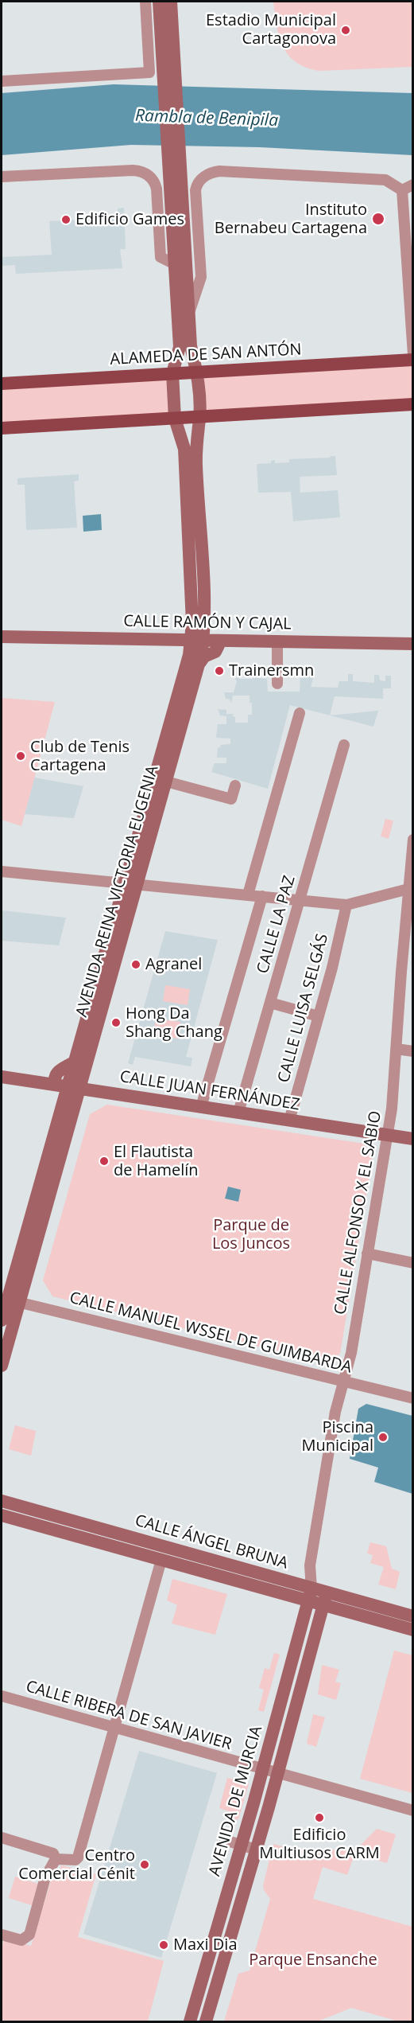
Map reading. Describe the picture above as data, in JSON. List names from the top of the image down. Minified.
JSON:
{"streets":{"main road":["ALAMEDA DE SAN ANTÓN","CALLE RAMÓN Y CAJAL","AVENIDA REINA VICTORIA EUGENIA","CALLE JUAN FERNÁNDEZ","CALLE ÁNGEL BRUNA","AVENIDA DE MURCIA"],"street":["CALLE LA PAZ","CALLE LUISA SELGÁS","CALLE ALFONSO X EL SABIO","CALLE MANUEL WSSEL DE GUIMBARDA","CALLE RIBERA DE SAN JAVIER"]},"crossings":[["ALAMEDA DE SAN ANTÓN","AVENIDA REINA VICTORIA EUGENIA"],["CALLE RAMÓN Y CAJAL","AVENIDA REINA VICTORIA EUGENIA"],["AVENIDA REINA VICTORIA EUGENIA","CALLE JUAN FERNÁNDEZ"],["AVENIDA REINA VICTORIA EUGENIA","CALLE MANUEL WSSEL DE GUIMBARDA"],["CALLE LA PAZ","CALLE JUAN FERNÁNDEZ"],["CALLE LUISA SELGÁS","CALLE JUAN FERNÁNDEZ"],["CALLE JUAN FERNÁNDEZ","CALLE ALFONSO X EL SABIO"],["CALLE ALFONSO X EL SABIO","CALLE MANUEL WSSEL DE GUIMBARDA"],["CALLE ALFONSO X EL SABIO","CALLE ÁNGEL BRUNA"],["CALLE ALFONSO X EL SABIO","AVENIDA DE MURCIA"],["CALLE ÁNGEL BRUNA","AVENIDA DE MURCIA"],["CALLE RIBERA DE SAN JAVIER","AVENIDA DE MURCIA"]],"water":["Rambla de Benipila"],"parks":["Parque de Los Juncos","Parque Ensanche"],"places":["Estadio Municipal Cartagonova","Instituto Bernabeu Cartagena","Edificio Games","Trainersmn","Club de Tenis Cartagena","Agranel","Hong Da Shang Chang","El Flautista de Hamelín","Piscina Municipal","Edificio Multiusos CARM","Centro Comercial Cénit","Maxi Dia"]}
